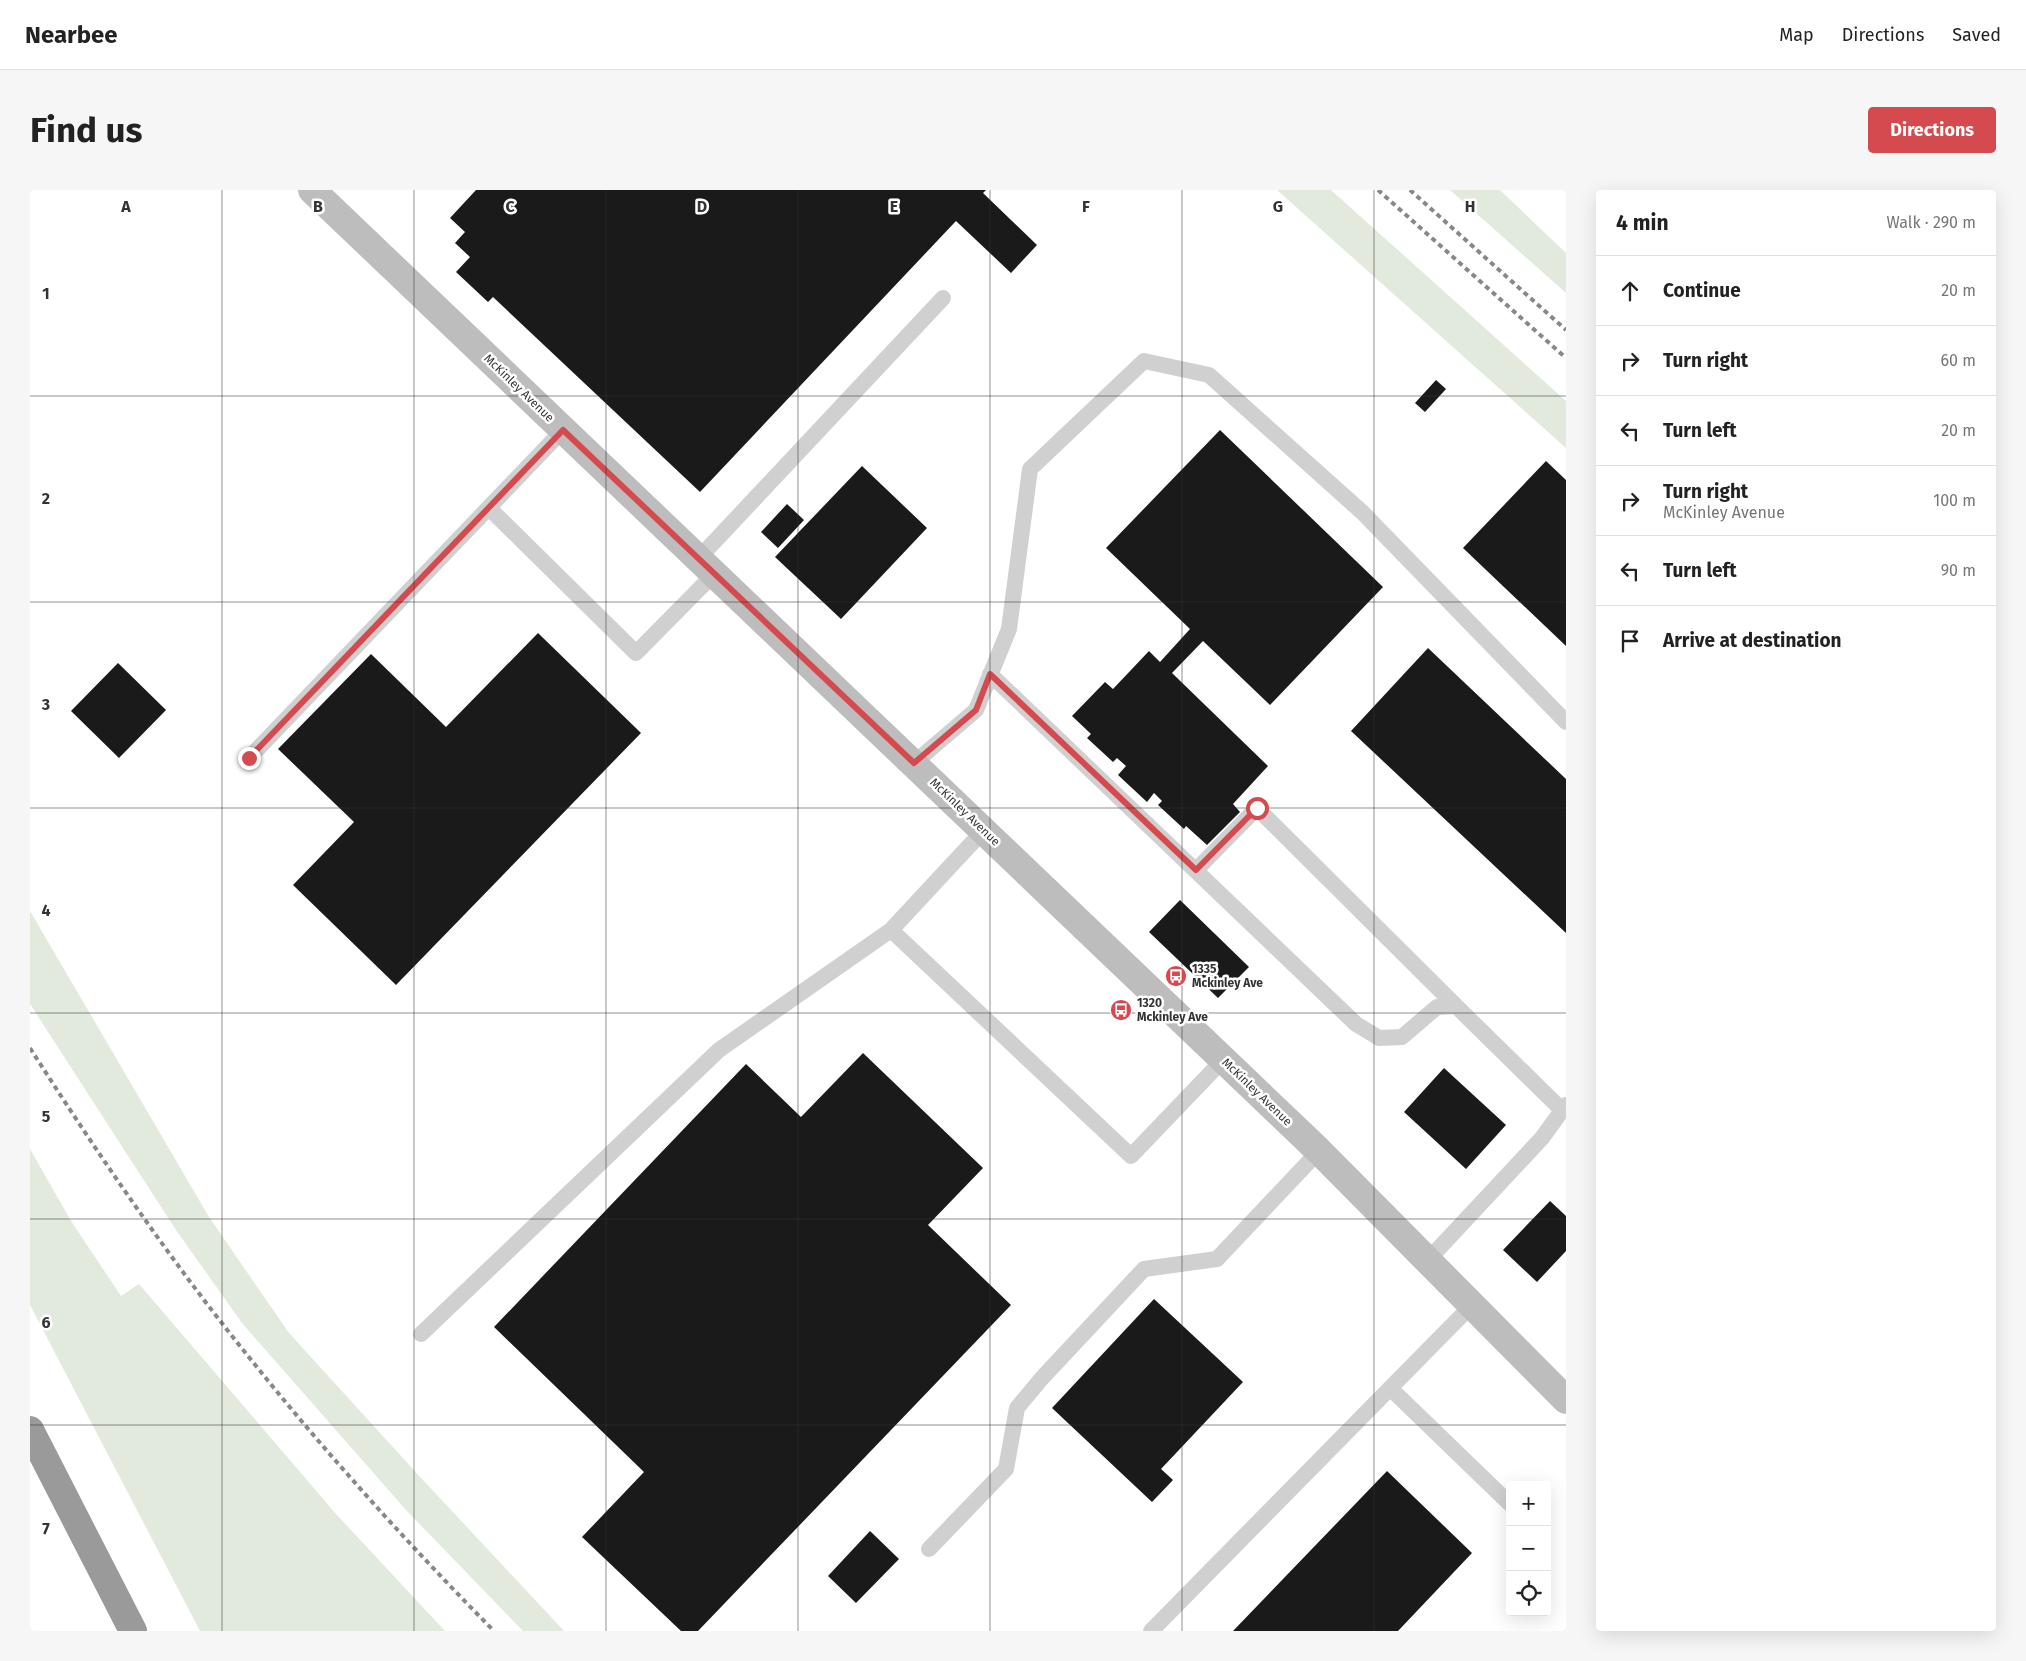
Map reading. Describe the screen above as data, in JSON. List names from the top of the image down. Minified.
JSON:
{"streets":{"main road":["McKinley Avenue"]},"places":{"bus stop":["1335 Mckinley Ave","1320 Mckinley Ave"]},"page":{"header":"Nearbee","nav":["Map","Directions","Saved"],"buttons":"Directions","title":"Find us","heading":["4 min","Walk · 290 m"],"list":[["Continue","20 m"],["Turn right","60 m"],["Turn left","20 m"],["Turn right","McKinley Avenue","100 m"],["Turn left","90 m"],"Arrive at destination"],"map_buttons":["+","−"]},"grid":{"columns":["A","B","C","D","E","F","G","H"],"rows":["1","2","3","4","5","6","7"]}}
